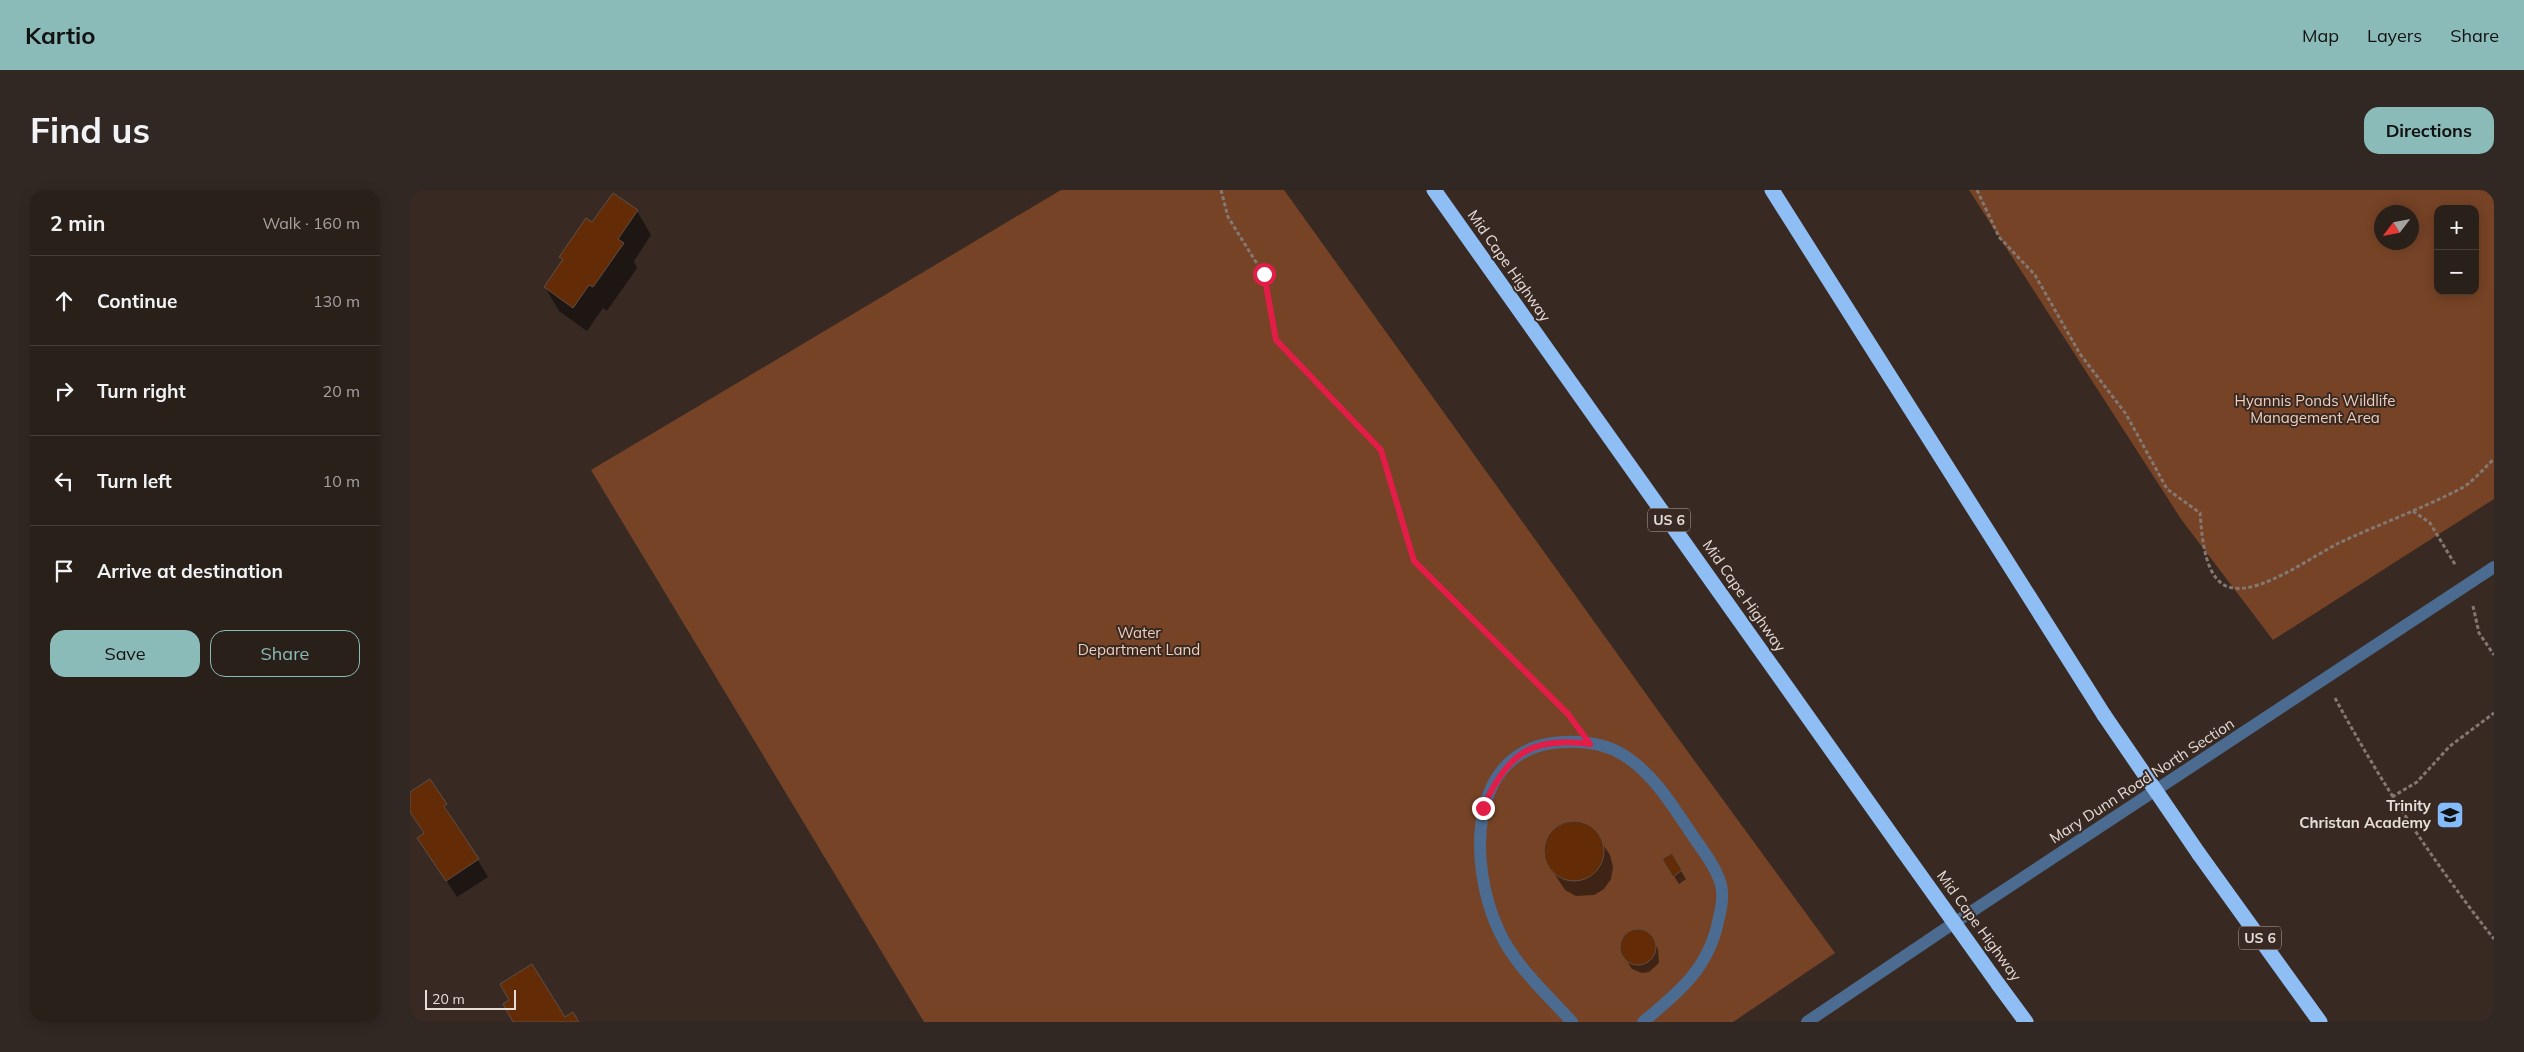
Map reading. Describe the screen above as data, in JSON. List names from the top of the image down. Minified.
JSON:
{"streets":{"highway":["Mid Cape Highway","US 6"],"street":["Mary Dunn Road North Section"]},"parks":["Hyannis Ponds Wildlife Management Area","Water Department Land"],"places":{"school or university":["Trinity Christan Academy"]},"scale_bar":"20 m","north":"bottom left","page":{"header":"Kartio","nav":["Map","Layers","Share"],"buttons":["Directions",["Save","Share"]],"title":"Find us","heading":["2 min","Walk · 160 m"],"map_buttons":["+","−"],"list":[["Continue","130 m"],["Turn right","20 m"],["Turn left","10 m"],"Arrive at destination"],"scale":"20 m"}}
